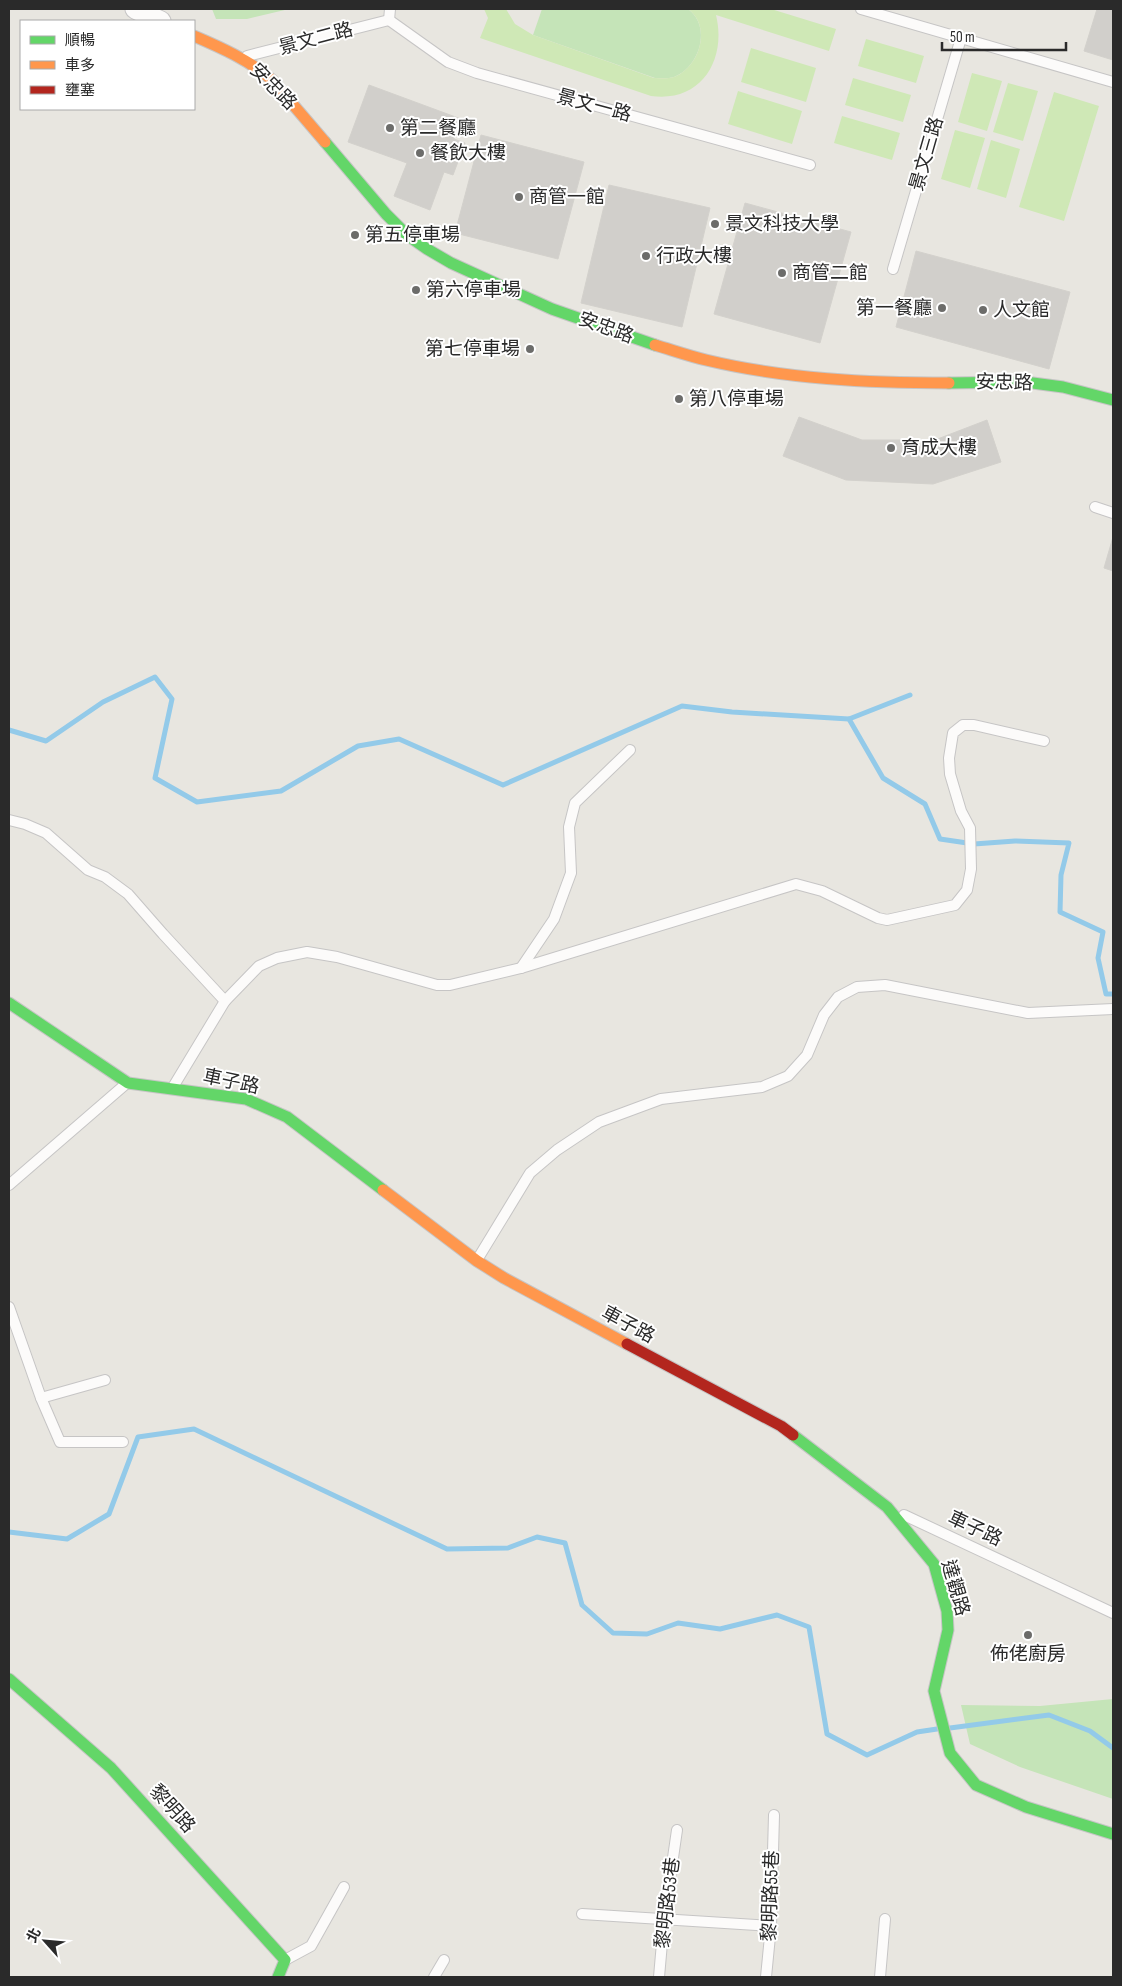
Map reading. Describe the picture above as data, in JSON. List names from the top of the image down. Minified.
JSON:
{"streets":{"street":["安忠路","車子路","達觀路","黎明路"],"lane":["景文二路","景文一路","景文三路","黎明路55巷","黎明路53巷"]},"crossings":[["景文二路","安忠路"],["景文二路","景文一路"],["車子路","達觀路"]],"places":["第二餐廳","餐飲大樓","商管一館","景文科技大學","第五停車場","行政大樓","商管二館","第六停車場","第一餐廳","人文館","第七停車場","第八停車場","育成大樓","佈佬廚房"],"legend":["順暢","車多","壅塞"],"scale_bar":"50 m","north":"top left"}
